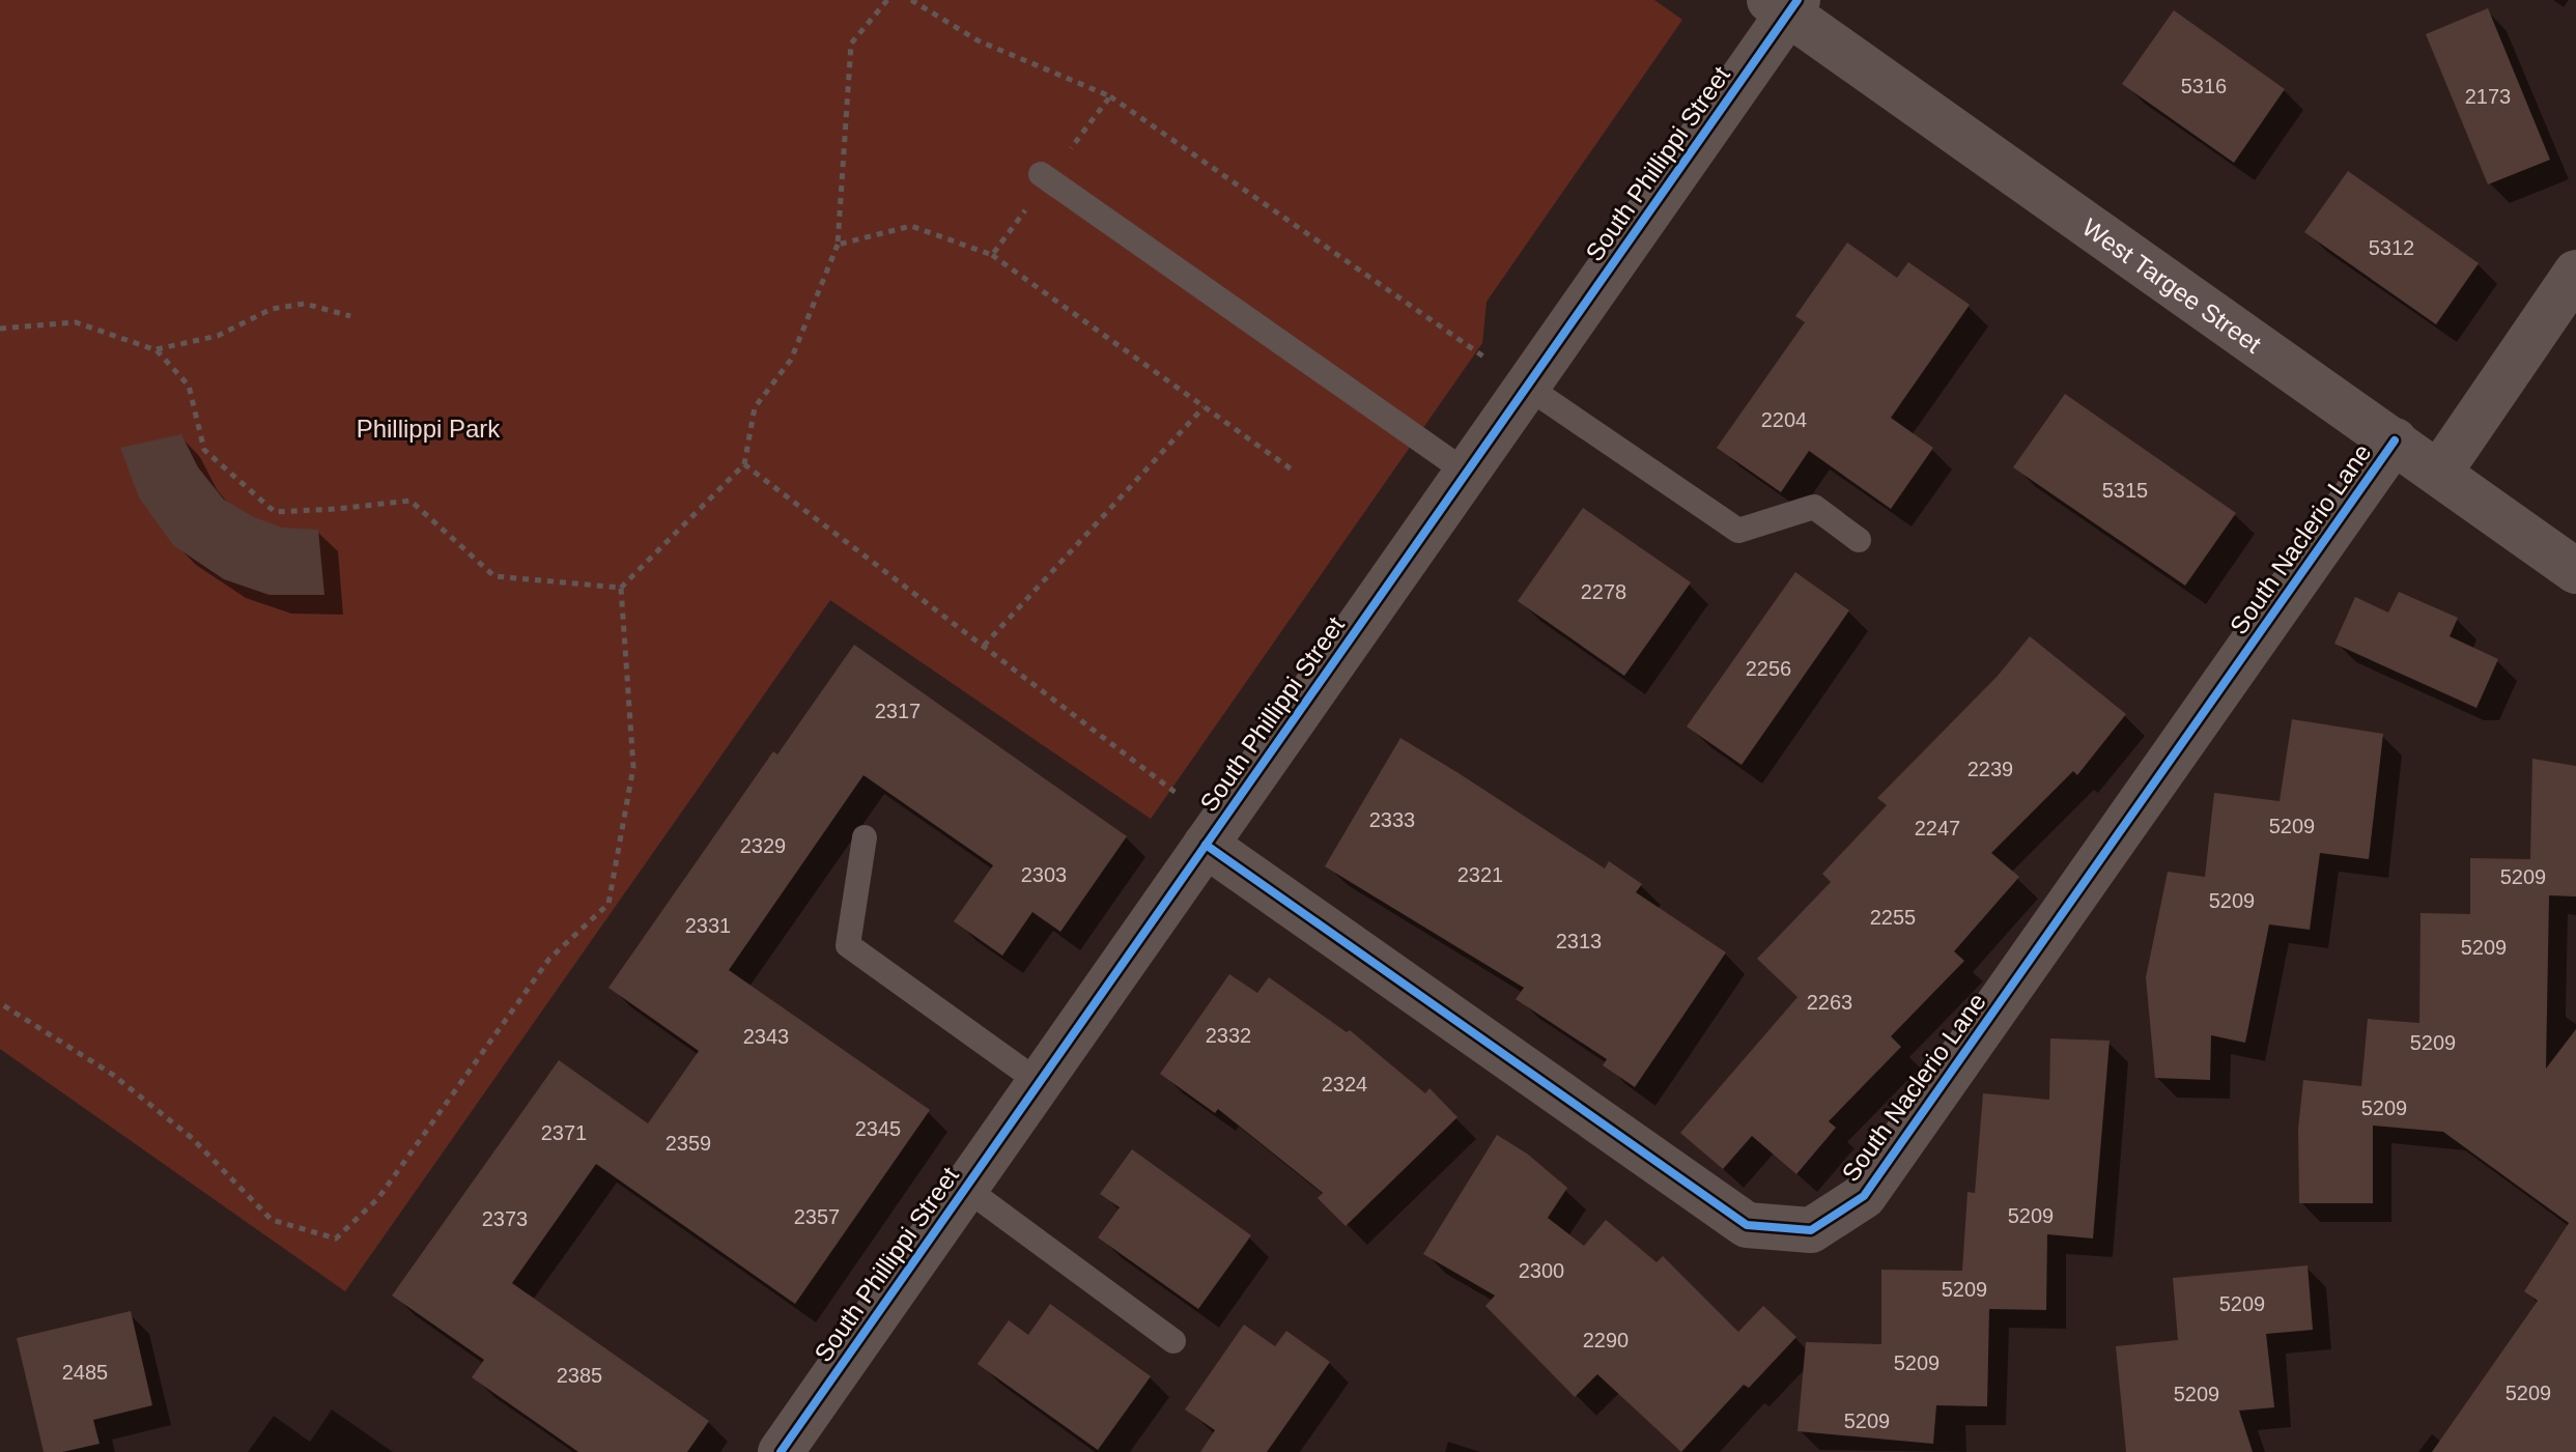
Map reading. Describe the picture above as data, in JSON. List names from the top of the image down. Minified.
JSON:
{"streets":{"street":["South Phillippi Street","West Targee Street","South Naclerio Lane"]},"crossings":[["South Phillippi Street","West Targee Street"],["South Phillippi Street","South Naclerio Lane"],["West Targee Street","South Naclerio Lane"]],"parks":["Phillippi Park"],"house_numbers":["5316","2173","5312","2204","5315","2278","2256","2317","2239","2333","5209","2247","2329","2303","2321","5209","5209","2255","2331","2313","5209","2263","2332","2343","5209","2324","5209","2345","2371","2359","5209","2357","2373","2300","5209","5209","2290","5209","2485","2385","5209","5209","5209"]}
